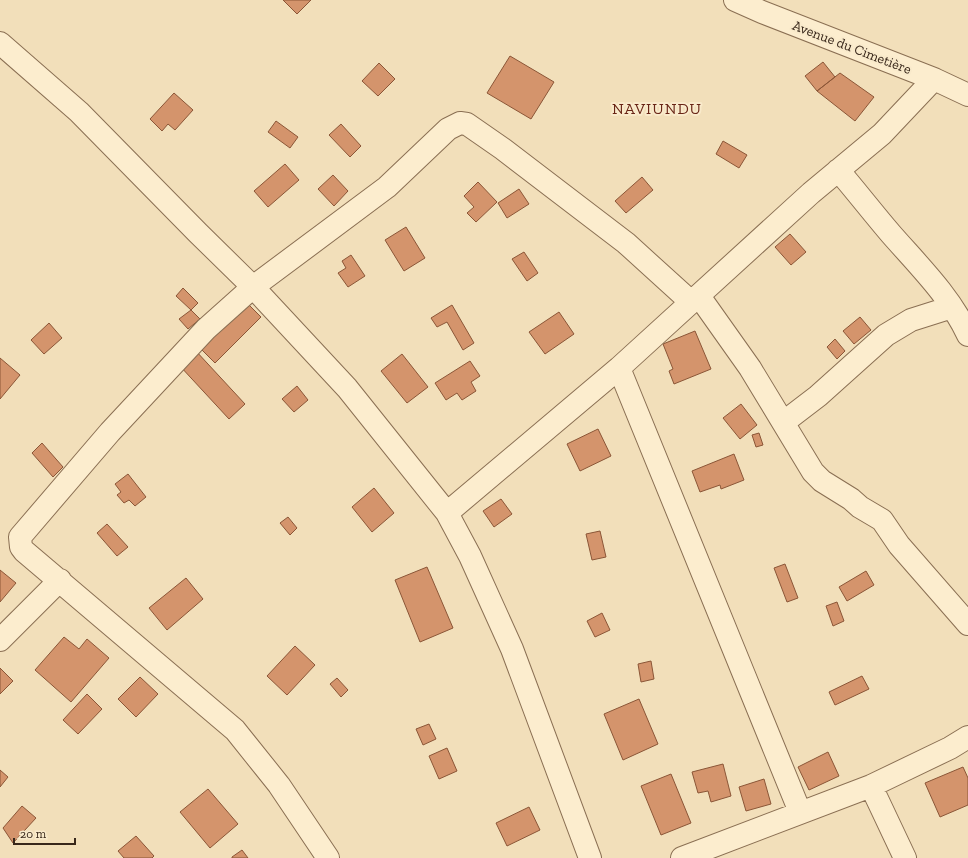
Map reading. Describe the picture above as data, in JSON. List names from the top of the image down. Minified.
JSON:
{"streets":{"street":["Avenue du Cimetière"]},"districts":["NAVIUNDU"],"scale_bar":"20 m"}
